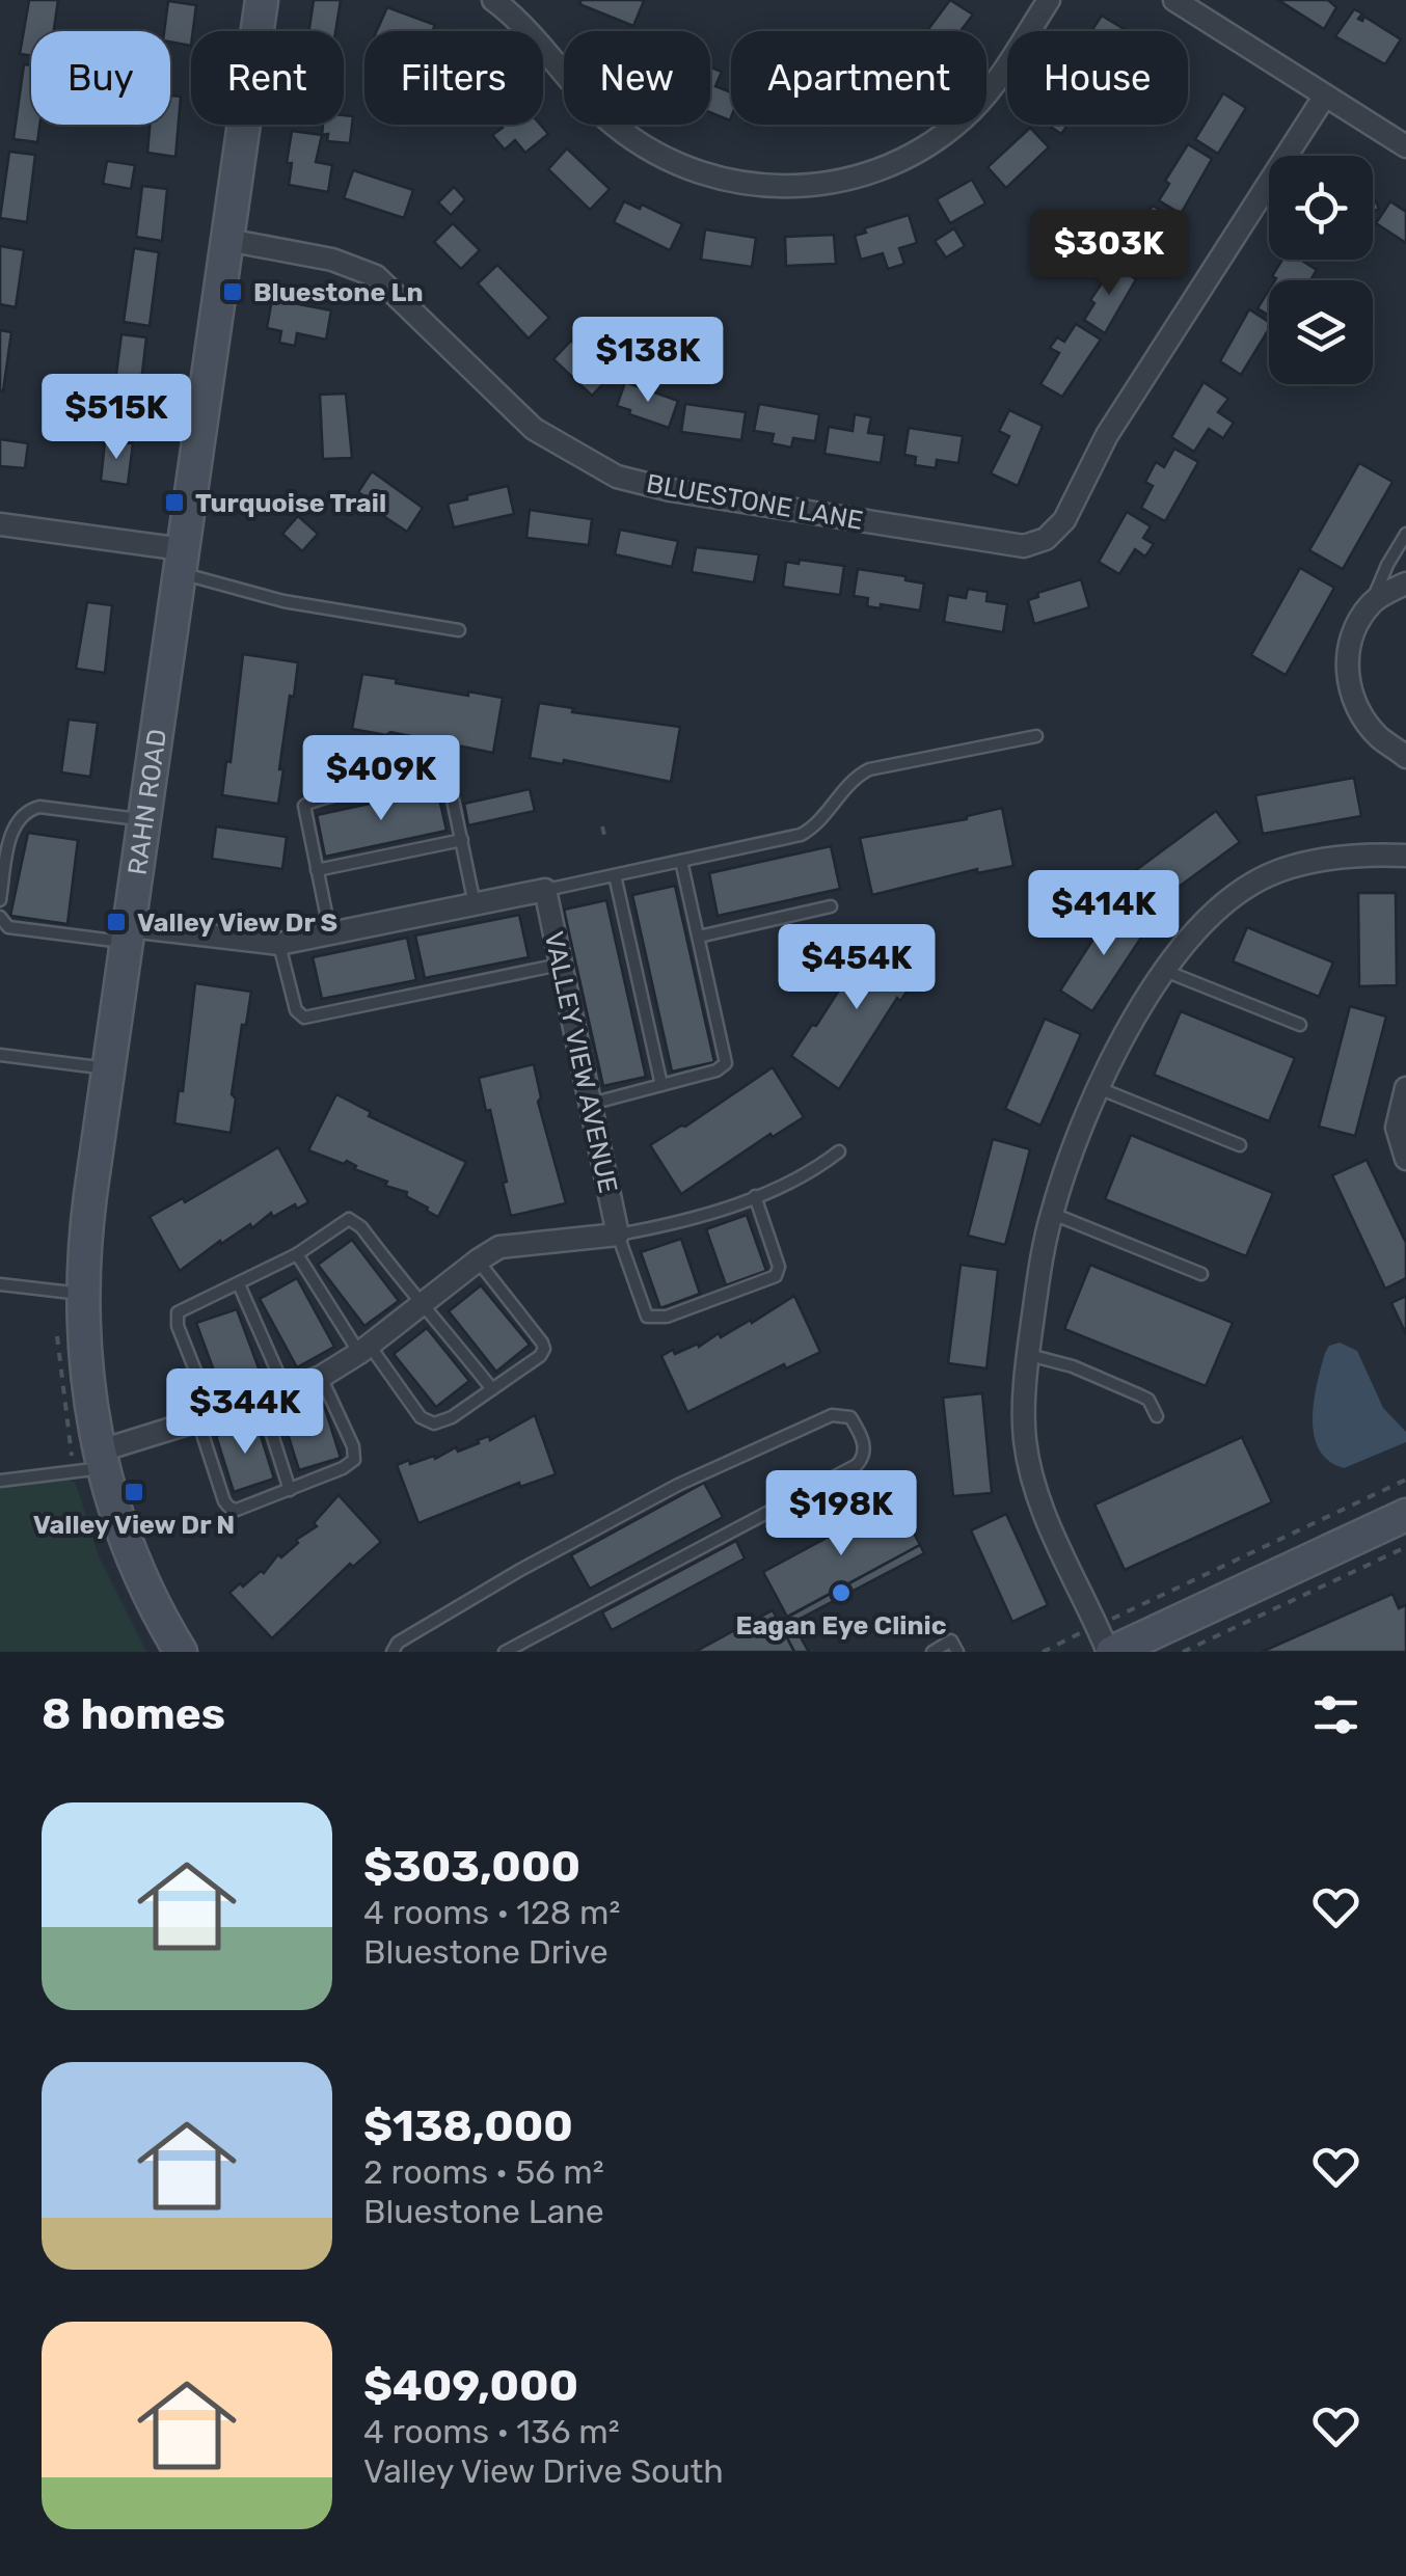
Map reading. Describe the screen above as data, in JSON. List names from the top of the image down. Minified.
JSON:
{"streets":{"street":["BLUESTONE LANE","RAHN ROAD","VALLEY VIEW AVENUE"]},"crossings":[["BLUESTONE LANE","RAHN ROAD"]],"places":{"transit":["Bluestone Ln","Turquoise Trail","Valley View Dr S","Valley View Dr N"],"other":["Eagan Eye Clinic"]},"page":{"chip":["Buy","Rent","Filters","New","Apartment","House"],"price":["$303K","$138K","$515K","$409K","$414K","$454K","$344K","$198K"],"heading":"8 homes","list":[{"name":"$303,000","note":"4 rooms · 128 m² · Bluestone Drive"},{"name":"$138,000","note":"2 rooms · 56 m² · Bluestone Lane"},{"name":"$409,000","note":"4 rooms · 136 m² · Valley View Drive South"}]}}
